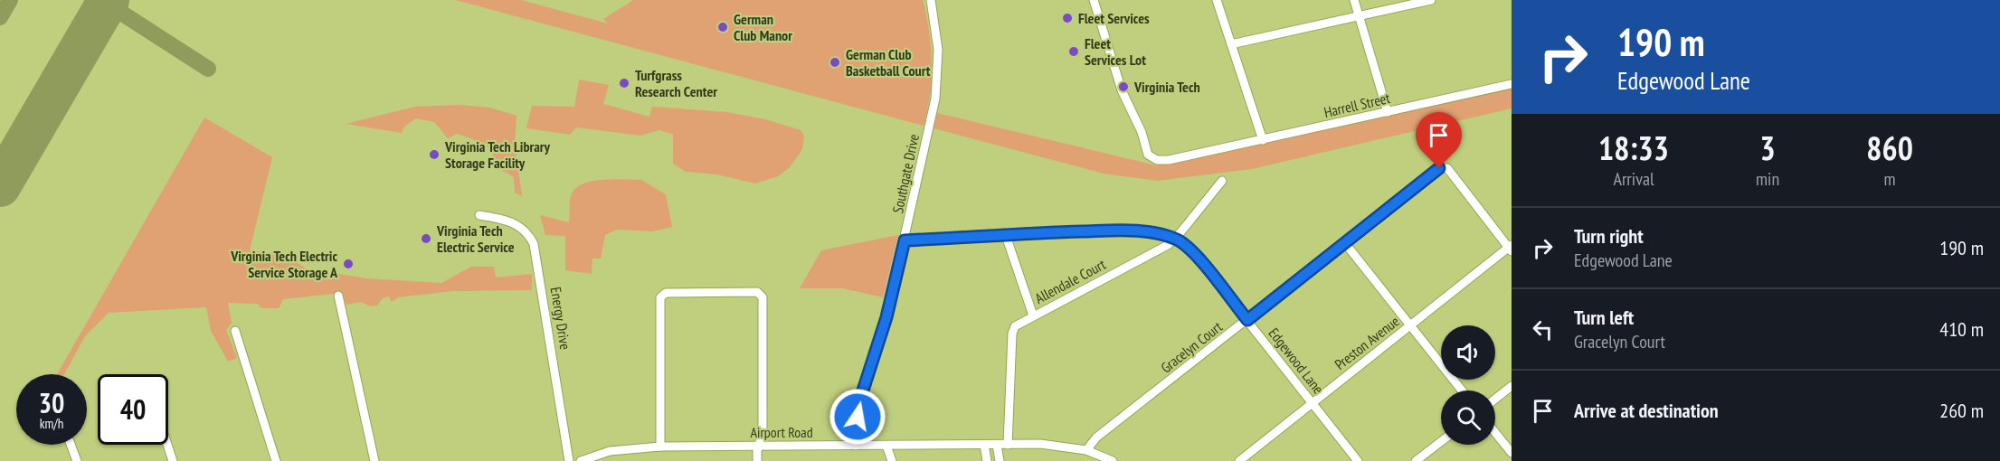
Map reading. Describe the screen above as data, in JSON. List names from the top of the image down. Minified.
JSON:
{"streets":{"street":["Harrell Street","Southgate Drive","Allendale Court","Energy Drive","Preston Avenue","Gracelyn Court","Edgewood Lane","Airport Road"]},"crossings":[["Southgate Drive","Edgewood Lane"],["Southgate Drive","Airport Road"],["Allendale Court","Edgewood Lane"],["Allendale Court","Airport Road"],["Preston Avenue","Gracelyn Court"],["Preston Avenue","Edgewood Lane"],["Gracelyn Court","Edgewood Lane"],["Gracelyn Court","Airport Road"]],"places":["Fleet Services","German Club Manor","Fleet Services Lot","German Club Basketball Court","Turfgrass Research Center","Virginia Tech","Virginia Tech Library Storage Facility","Virginia Tech Electric Service","Virginia Tech Electric Service Storage A"],"page":{"turn":["190 m","Edgewood Lane"],"eta":["18:33","Arrival","3","min","860","m"],"list":[{"name":"Turn right","note":"Edgewood Lane","value":"190 m"},{"name":"Turn left","note":"Gracelyn Court","value":"410 m"},{"name":"Arrive at destination","value":"260 m"}],"speed":"30 km/h","limit":"40"}}
